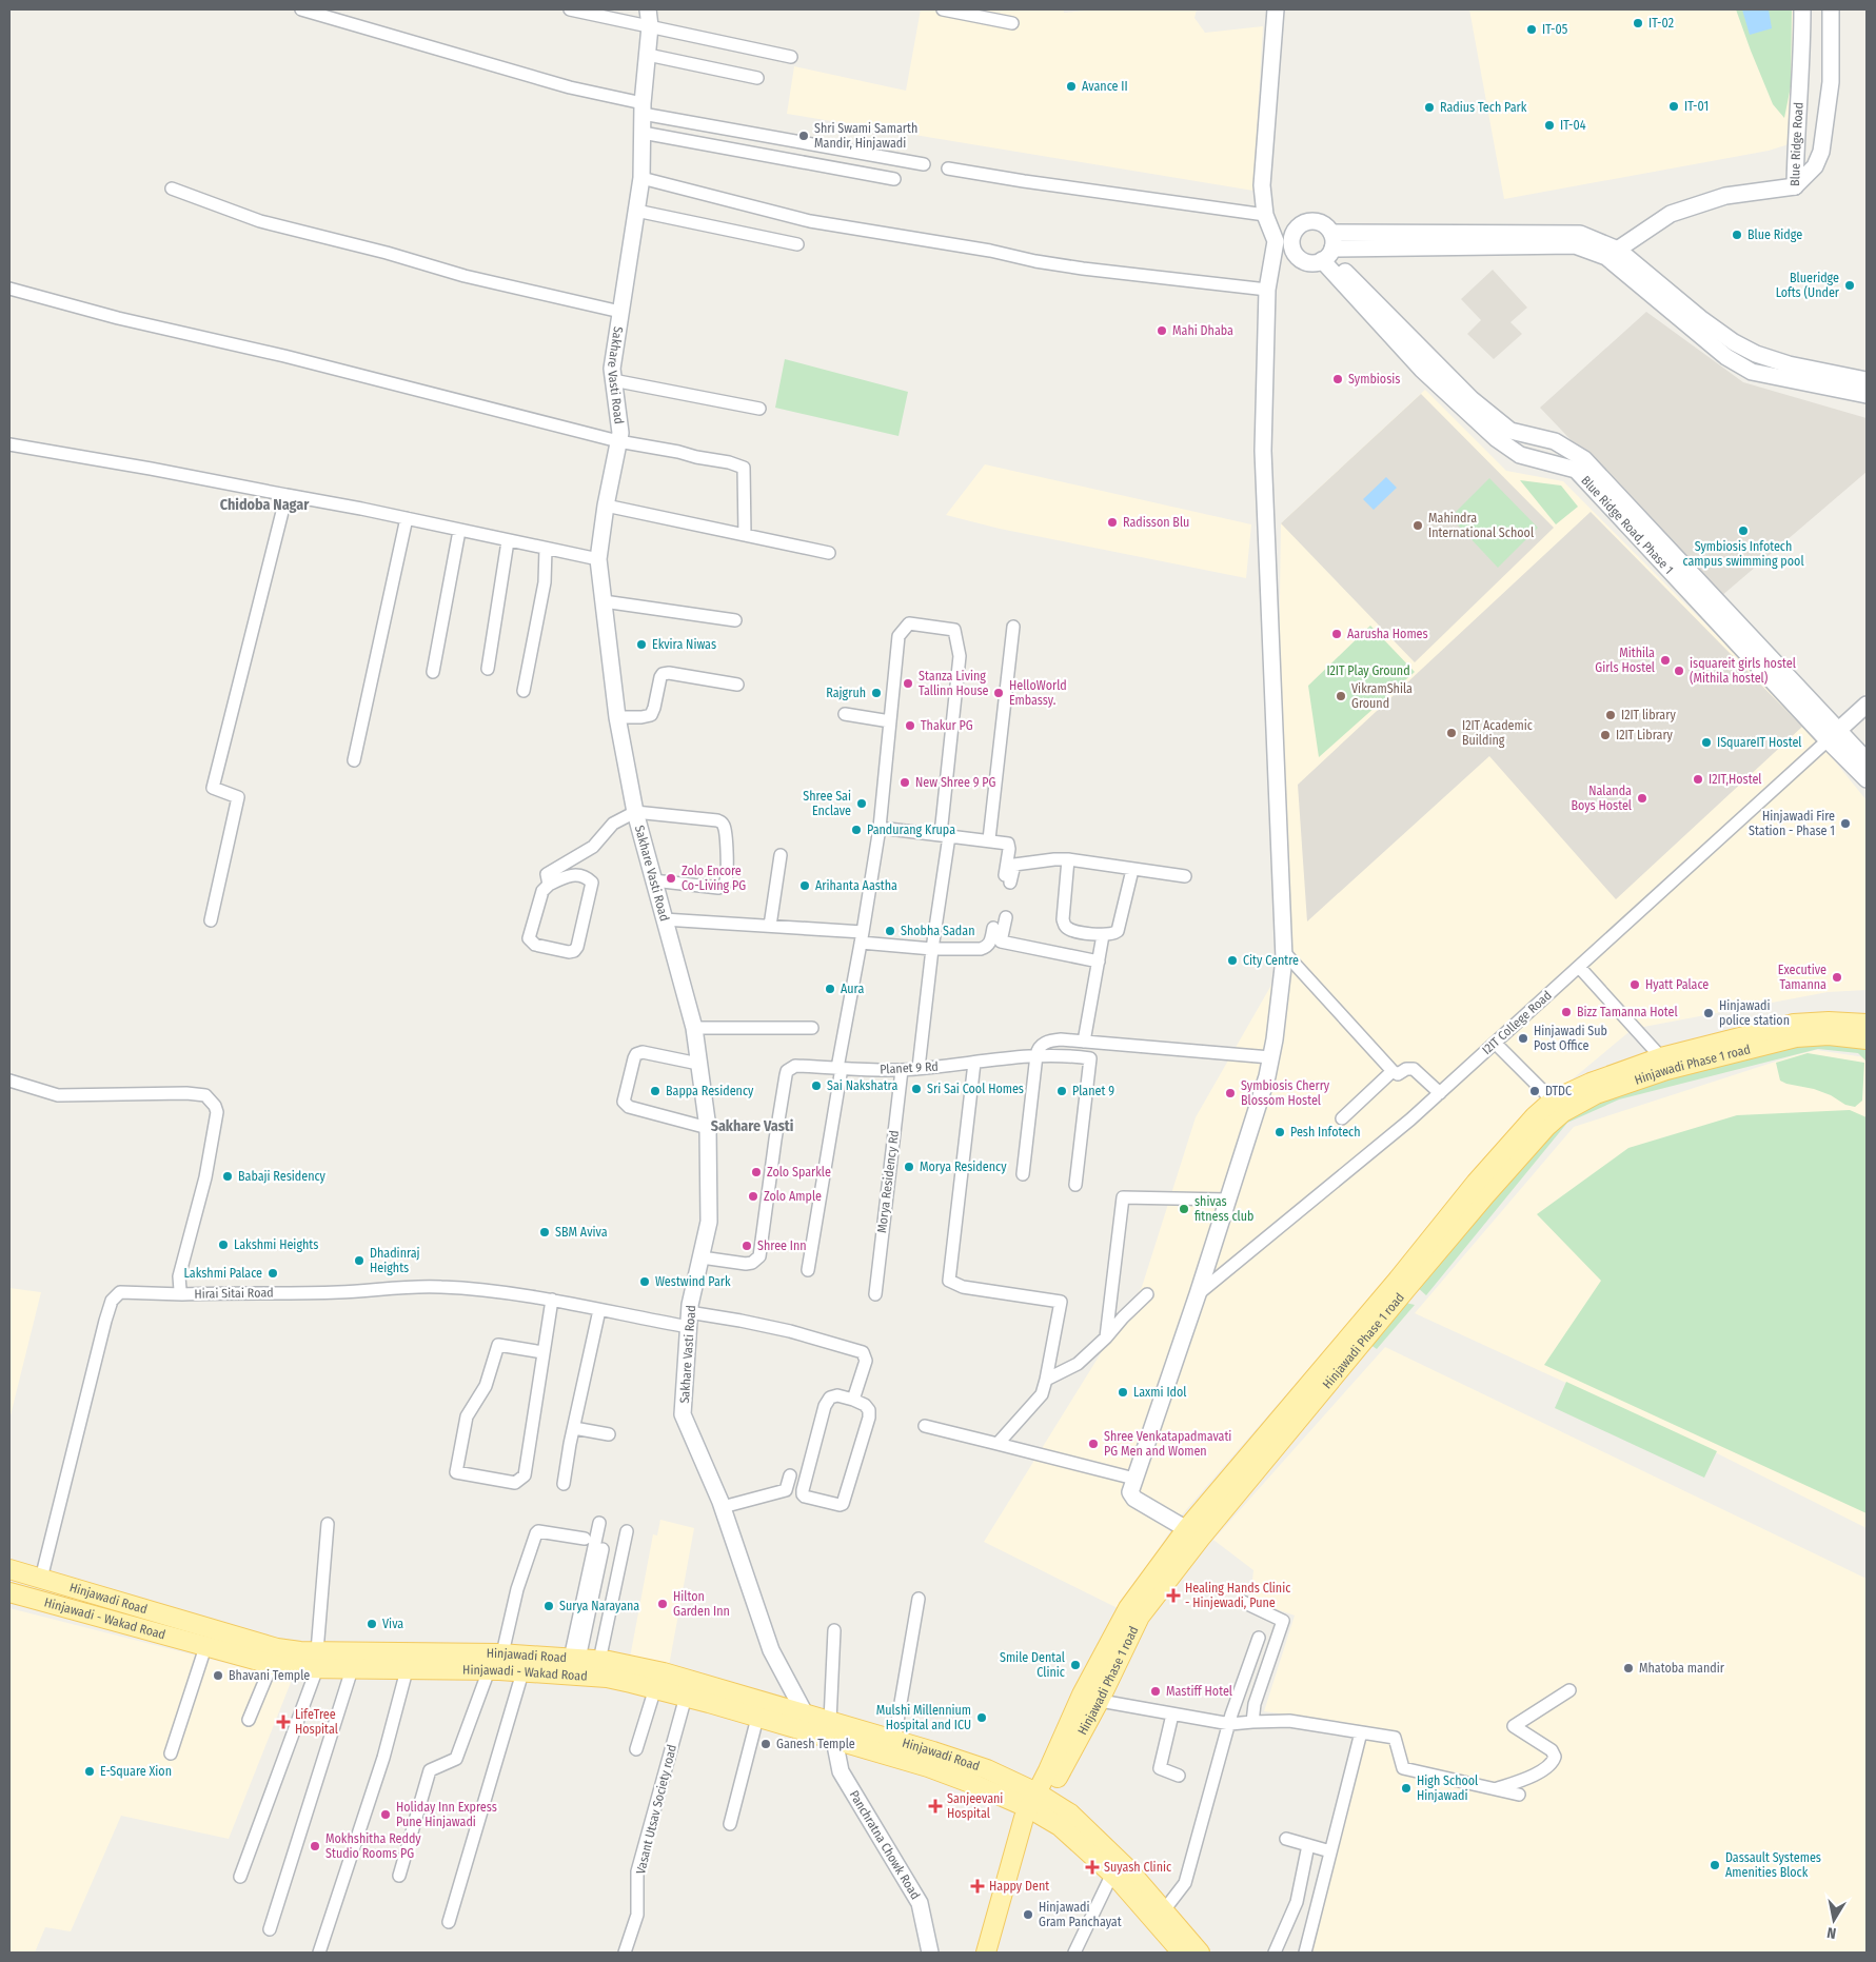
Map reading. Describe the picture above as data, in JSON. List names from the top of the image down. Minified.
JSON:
{"streets":{"main road":["Hinjawadi Phase 1 road","Hinjawadi Road","Hinjawadi - Wakad Road"],"street":["Blue Ridge Road","Sakhare Vasti Road","Blue Ridge Road, Phase 1","I2IT College Road","Planet 9 Rd","Morya Residency Rd","Hirai Sitai Road","Vasant Utsav Society road","Panchratna Chowk Road"]},"crossings":[["Sakhare Vasti Road","Planet 9 Rd"],["Sakhare Vasti Road","Hirai Sitai Road"],["Sakhare Vasti Road","Hinjawadi Road"],["Sakhare Vasti Road","Hinjawadi - Wakad Road"],["Blue Ridge Road, Phase 1","I2IT College Road"],["Hinjawadi Phase 1 road","Hinjawadi Road"],["Hinjawadi Phase 1 road","Hinjawadi - Wakad Road"],["Planet 9 Rd","Morya Residency Rd"],["Hinjawadi Road","Hinjawadi - Wakad Road"],["Hinjawadi - Wakad Road","Vasant Utsav Society road"],["Hinjawadi - Wakad Road","Panchratna Chowk Road"]],"districts":["Chidoba Nagar","Sakhare Vasti"],"parks":["I2IT Play Ground"],"places":{"other":["IT-02","IT-05","Avance II","IT-01","Radius Tech Park","IT-04","Shri Swami Samarth Mandir, Hinjawadi","Blue Ridge","Blueridge Lofts (Under","Mahi Dhaba","Symbiosis","Radisson Blu","Mahindra International School","Symbiosis Infotech campus swimming pool","Aarusha Homes","Ekvira Niwas","Mithila Girls Hostel","isquareit girls hostel (Mithila hostel)","Stanza Living Tallinn House","Rajgruh","HelloWorld Embassy.","VikramShila Ground","I2IT library","Thakur PG","I2IT Academic Building","I2IT Library","ISquareIT Hostel","I2IT,Hostel","New Shree 9 PG","Nalanda Boys Hostel","Shree Sai Enclave","Hinjawadi Fire Station - Phase 1","Pandurang Krupa","Zolo Encore Co-Living PG","Arihanta Aastha","Shobha Sadan","City Centre","Executive Tamanna","Hyatt Palace","Aura","Bizz Tamanna Hotel","Hinjawadi police station","Hinjawadi Sub Post Office","Sai Nakshatra","Sri Sai Cool Homes","Bappa Residency","Planet 9","DTDC","Symbiosis Cherry Blossom Hostel","Pesh Infotech","Morya Residency","Zolo Sparkle","Babaji Residency","Zolo Ample","shivas fitness club","SBM Aviva","Lakshmi Heights","Shree Inn","Dhadinraj Heights","Lakshmi Palace","Westwind Park","Laxmi Idol","Shree Venkatapadmavati PG Men and Women","Hilton Garden Inn","Surya Narayana","Viva","Smile Dental Clinic","Mhatoba mandir","Bhavani Temple","Mastiff Hotel","Mulshi Millennium Hospital and ICU","Ganesh Temple","E-Square Xion","High School Hinjawadi","Holiday Inn Express Pune Hinjawadi","Mokhshitha Reddy Studio Rooms PG","Dassault Systemes Amenities Block","Hinjawadi Gram Panchayat"],"health":["Healing Hands Clinic - Hinjewadi, Pune","LifeTree Hospital","Sanjeevani Hospital","Suyash Clinic","Happy Dent"]},"north":"bottom"}
